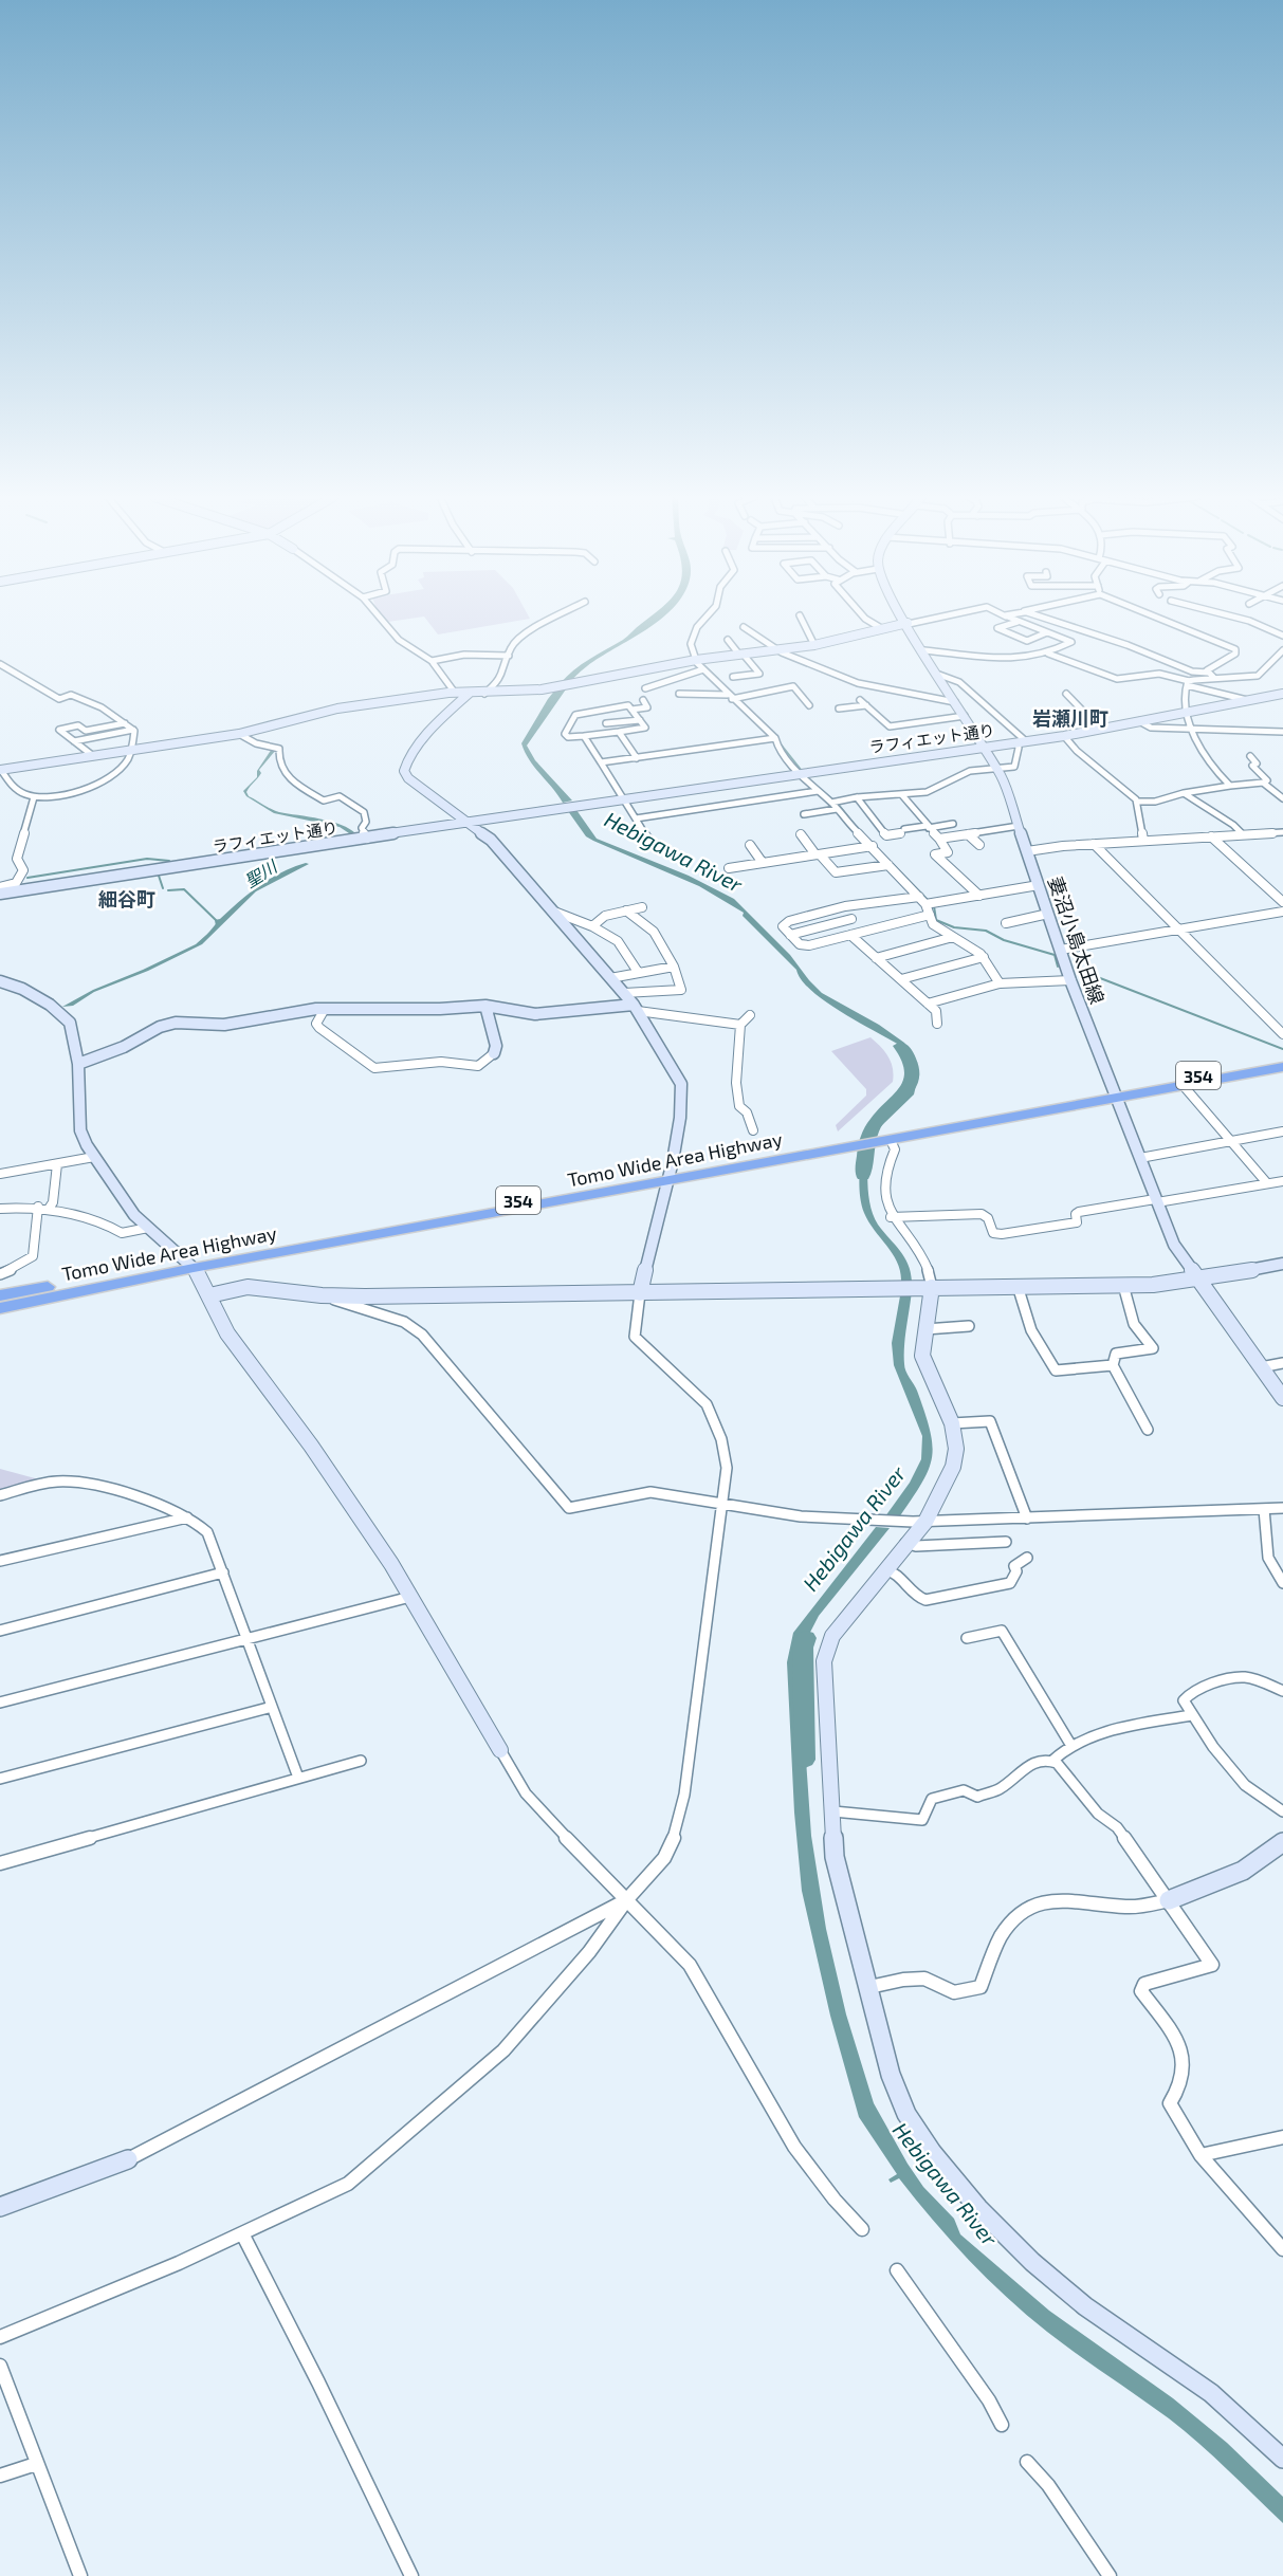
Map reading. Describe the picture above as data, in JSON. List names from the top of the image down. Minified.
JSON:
{"streets":{"highway":["354","Tomo Wide Area Highway"],"street":["ラフィエット通り","妻沼小島太田線"]},"crossings":[["ラフィエット通り","妻沼小島太田線"],["妻沼小島太田線","Tomo Wide Area Highway"]],"districts":["岩瀬川町","細谷町"],"water":["Hebigawa River","聖川"]}
